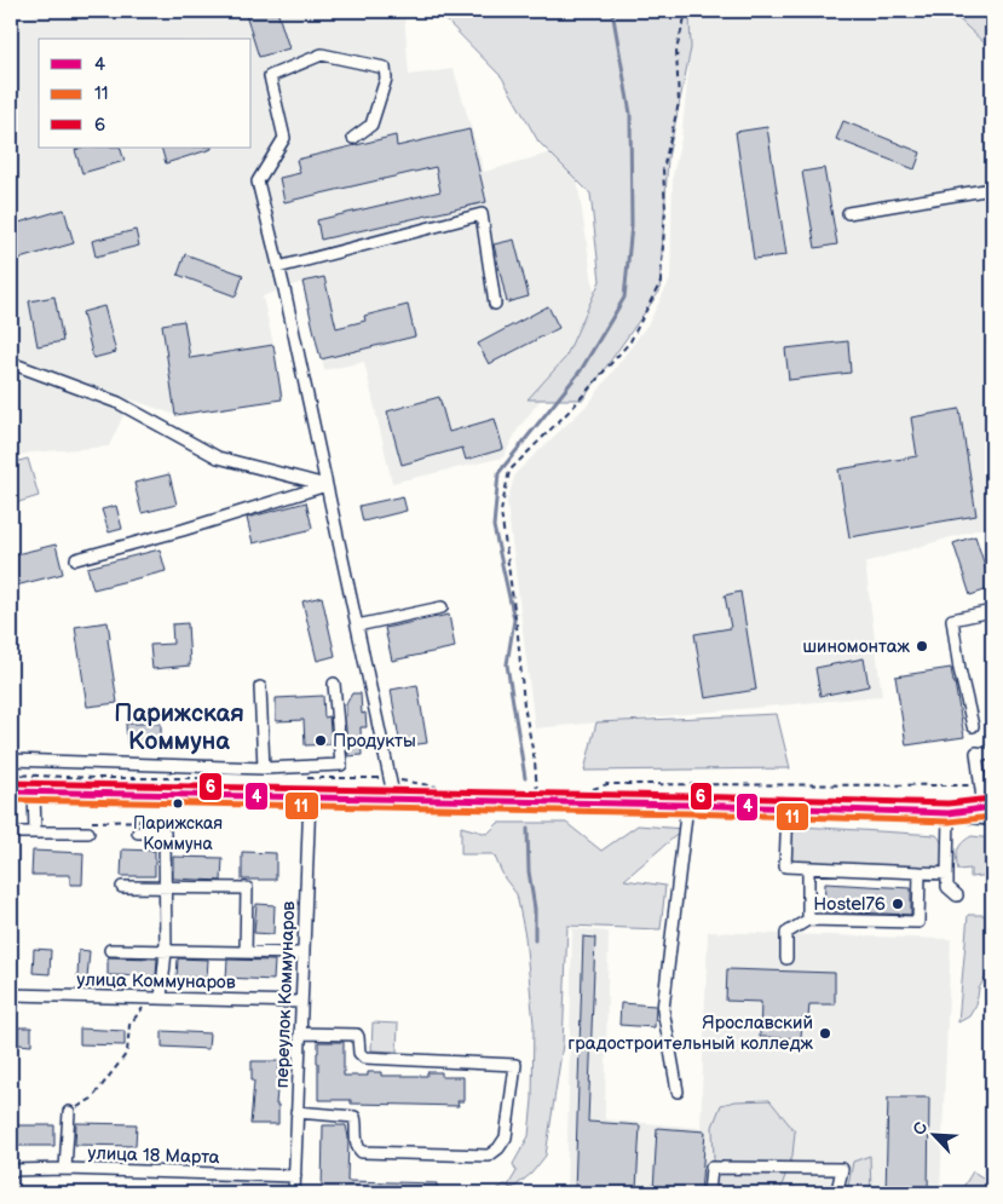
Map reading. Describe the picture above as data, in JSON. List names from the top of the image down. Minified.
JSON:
{"streets":{"street":["улица Коммунаров","переулок Коммунаров","улица 18 Марта"]},"crossings":[["улица Коммунаров","переулок Коммунаров"],["переулок Коммунаров","улица 18 Марта"]],"districts":["Парижская Коммуна"],"places":["шиномонтаж","Продукты","Парижская Коммуна","Hostel76","Ярославский градостроительный колледж"],"lines":["transit line 6","transit line 4","transit line 11"],"legend":["4","11","6"],"north":"top left"}
